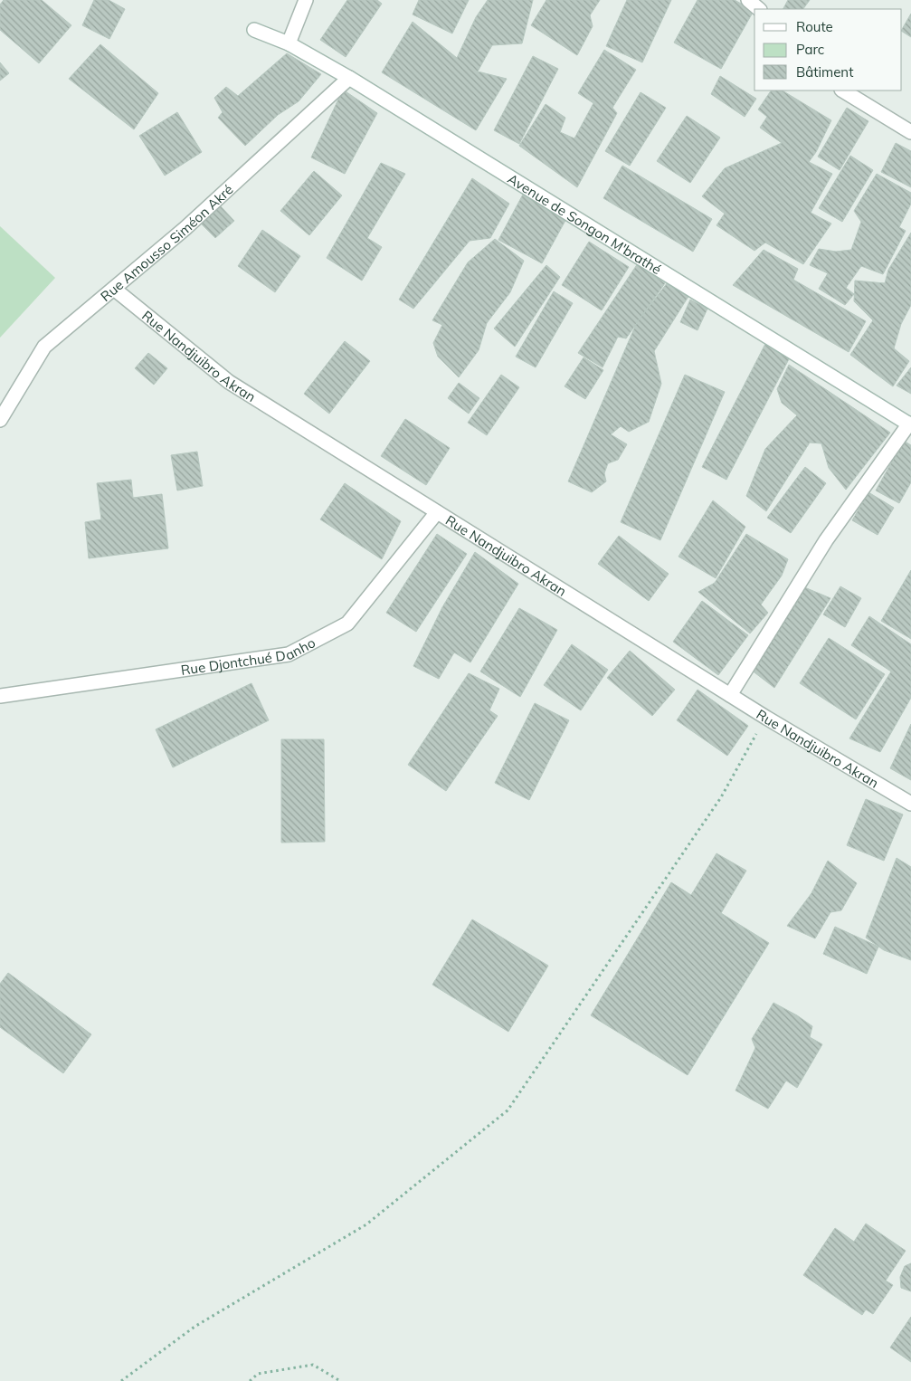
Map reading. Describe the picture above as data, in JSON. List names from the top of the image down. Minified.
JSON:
{"streets":{"street":["Avenue de Songon M'brathé","Rue Amousso Siméon Akré","Rue Nandjuibro Akran","Rue Djontchué Danho"]},"crossings":[["Avenue de Songon M'brathé","Rue Amousso Siméon Akré"],["Rue Amousso Siméon Akré","Rue Nandjuibro Akran"],["Rue Nandjuibro Akran","Rue Djontchué Danho"]],"legend":["Route","Parc","Bâtiment"]}
